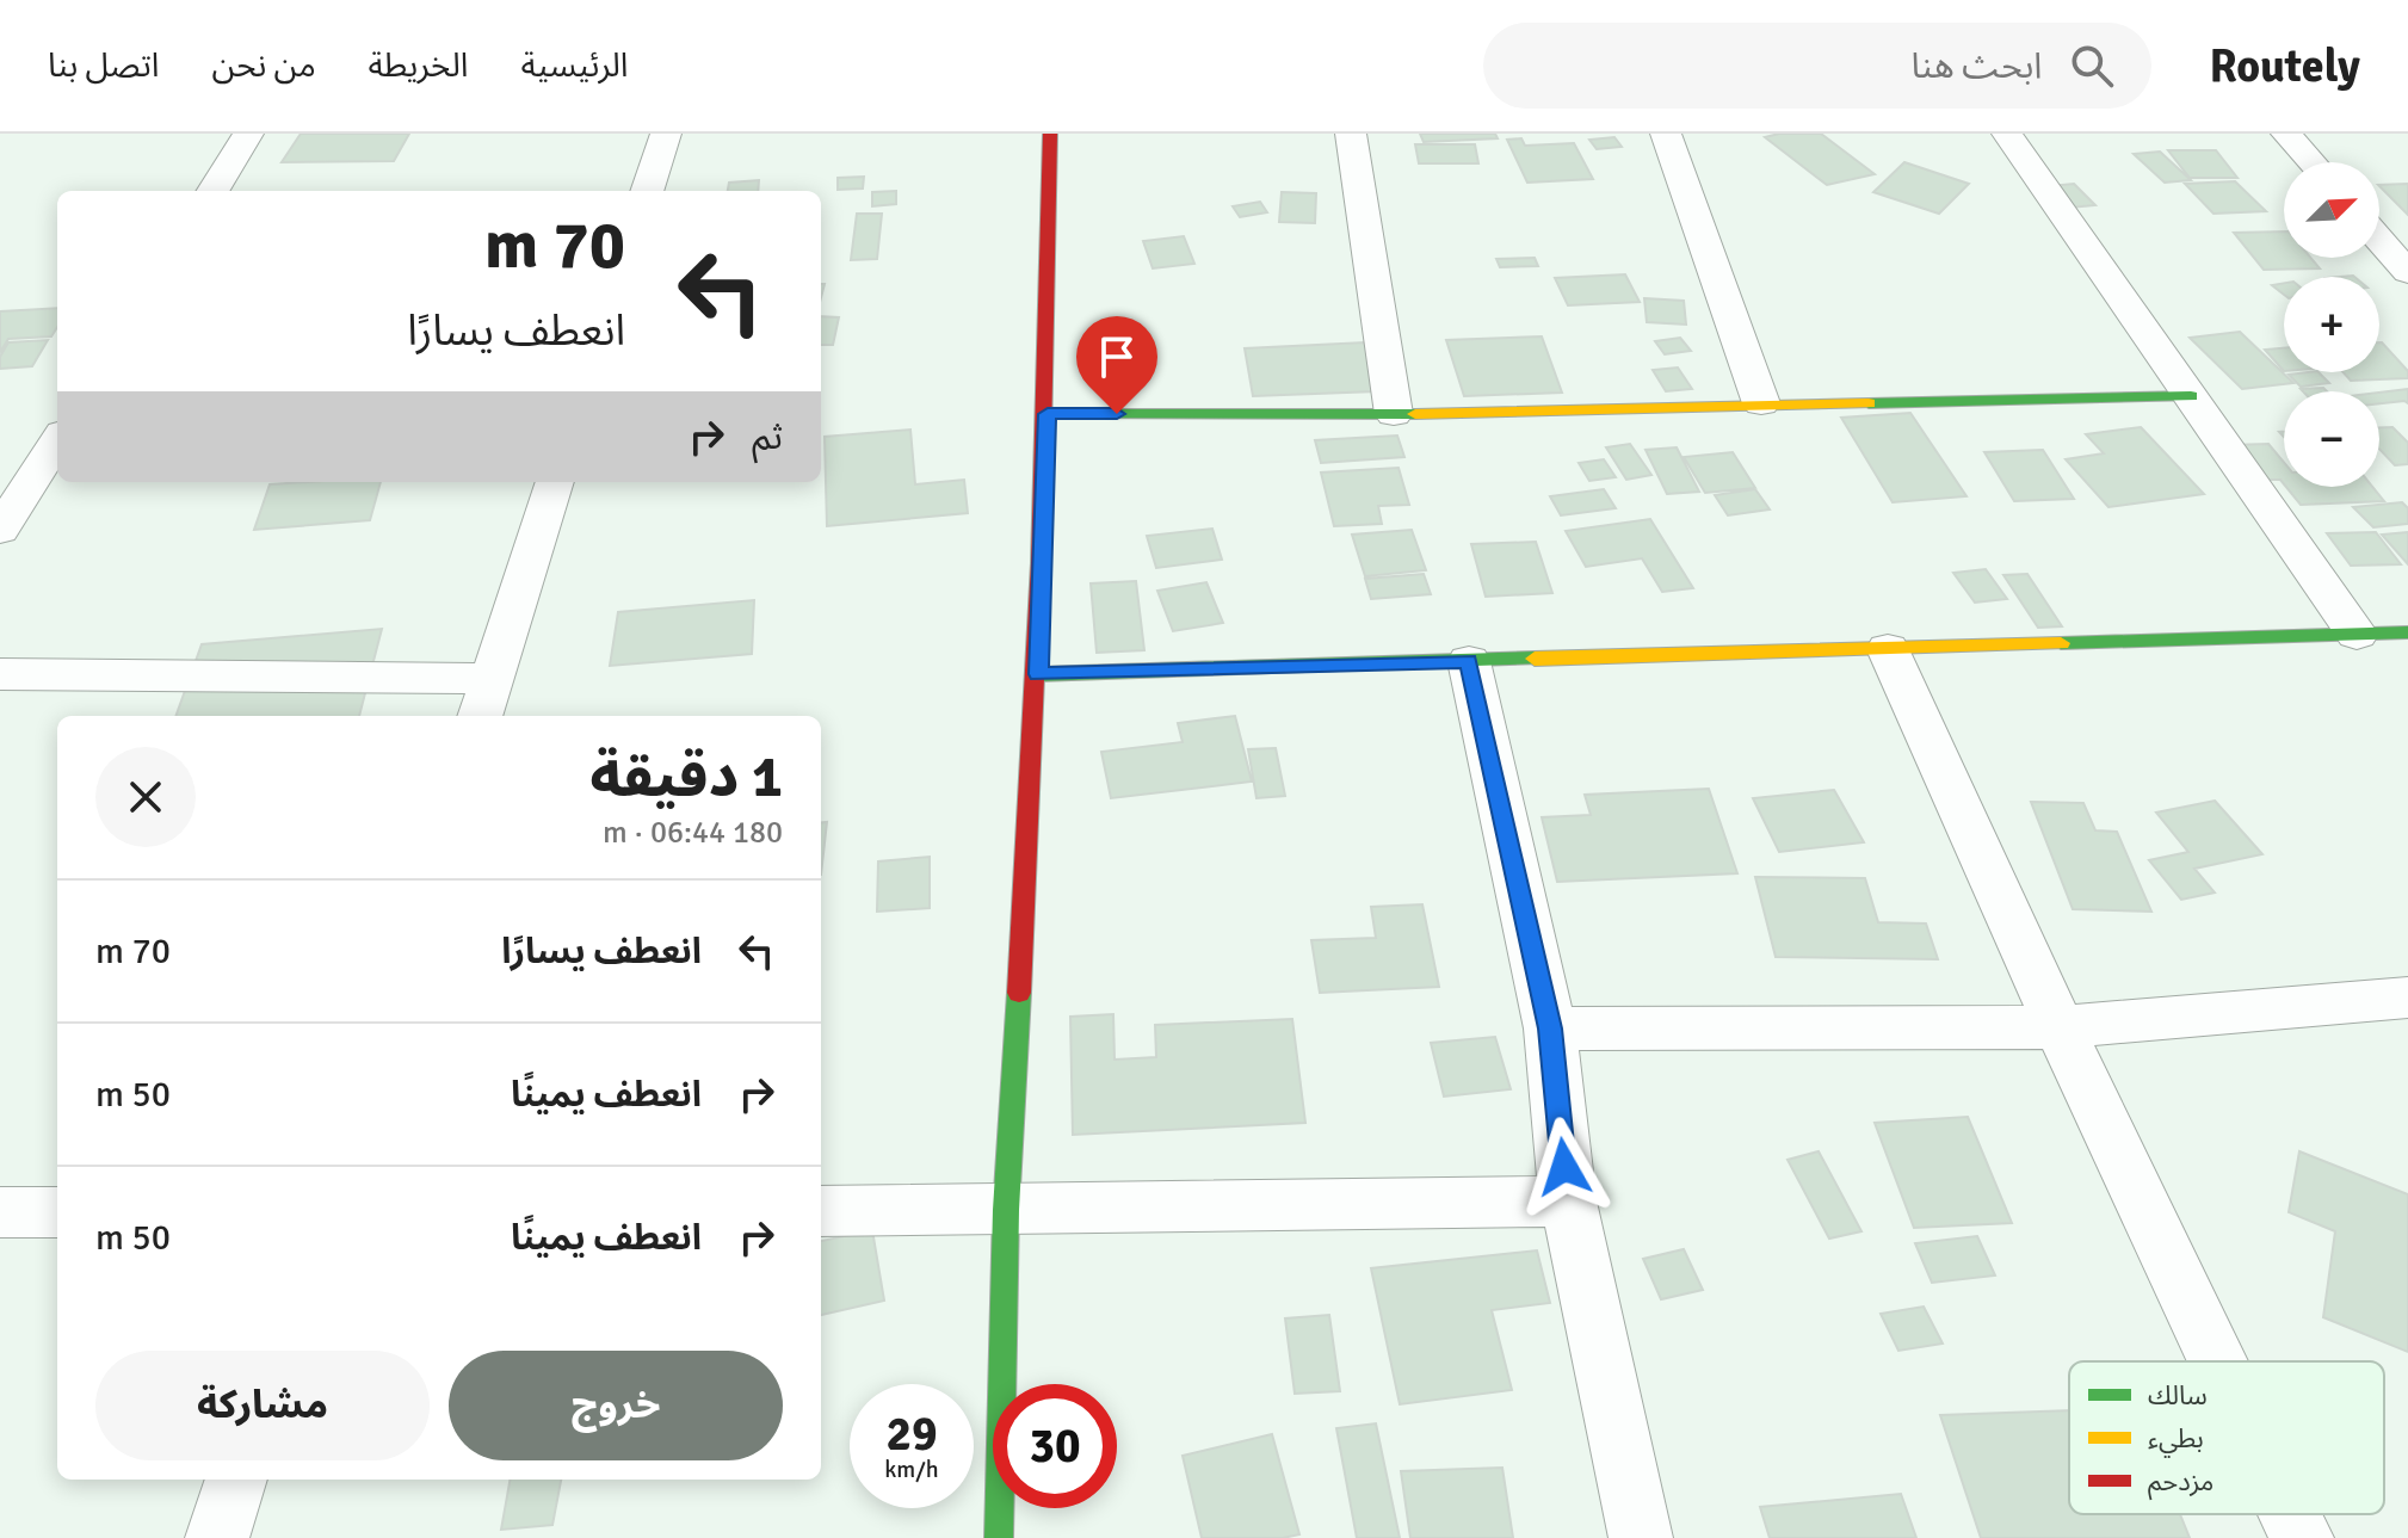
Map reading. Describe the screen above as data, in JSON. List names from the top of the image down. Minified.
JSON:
{"legend":["سالك","بطيء","مزدحم"],"north":"top right","page":{"header":"Routely","search":"ابحث هنا","nav":["الرئيسية","الخريطة","من نحن","اتصل بنا"],"map_buttons":["+","−"],"turn":["70 m","انعطف يسارًا"],"then":"ثم","heading":["1 دقيقة","180 m · 06:44"],"list":[{"name":"انعطف يسارًا","value":"70 m"},{"name":"انعطف يمينًا","value":"50 m"},{"name":"انعطف يمينًا","value":"50 m"}],"buttons":["خروج","مشاركة"],"speed":"29 km/h","limit":"30"}}
